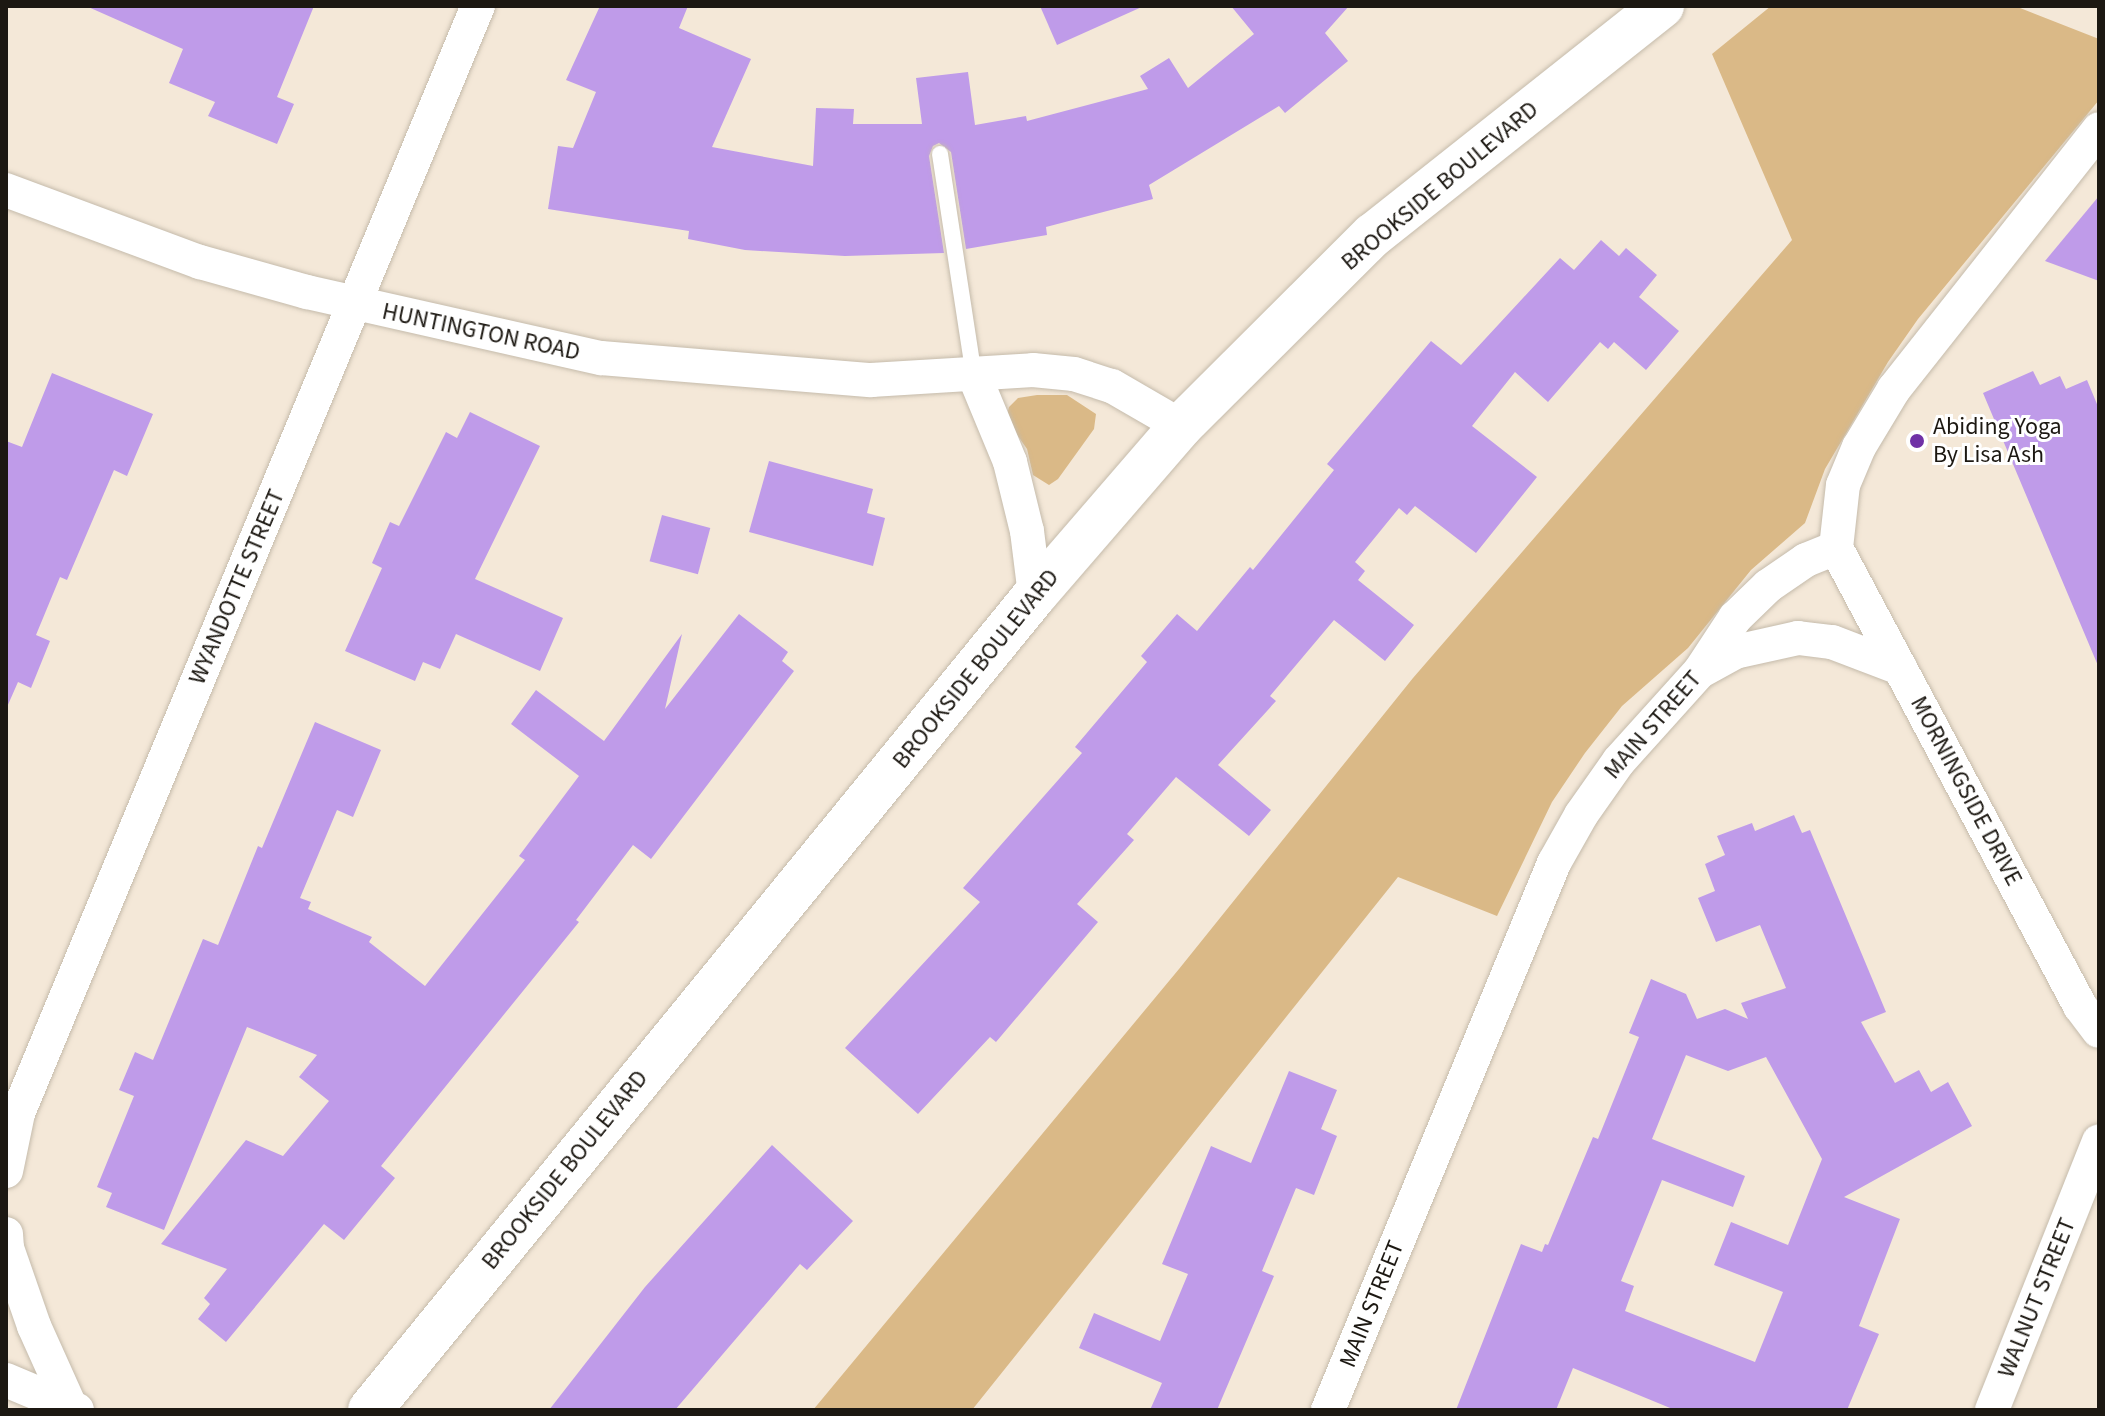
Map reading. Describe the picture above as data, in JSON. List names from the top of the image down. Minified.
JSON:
{"streets":{"main road":["BROOKSIDE BOULEVARD"],"street":["HUNTINGTON ROAD","WYANDOTTE STREET","MAIN STREET","MORNINGSIDE DRIVE","WALNUT STREET"]},"crossings":[["BROOKSIDE BOULEVARD","HUNTINGTON ROAD"],["HUNTINGTON ROAD","WYANDOTTE STREET"],["MAIN STREET","MORNINGSIDE DRIVE"]],"places":["Abiding Yoga By Lisa Ash"]}
